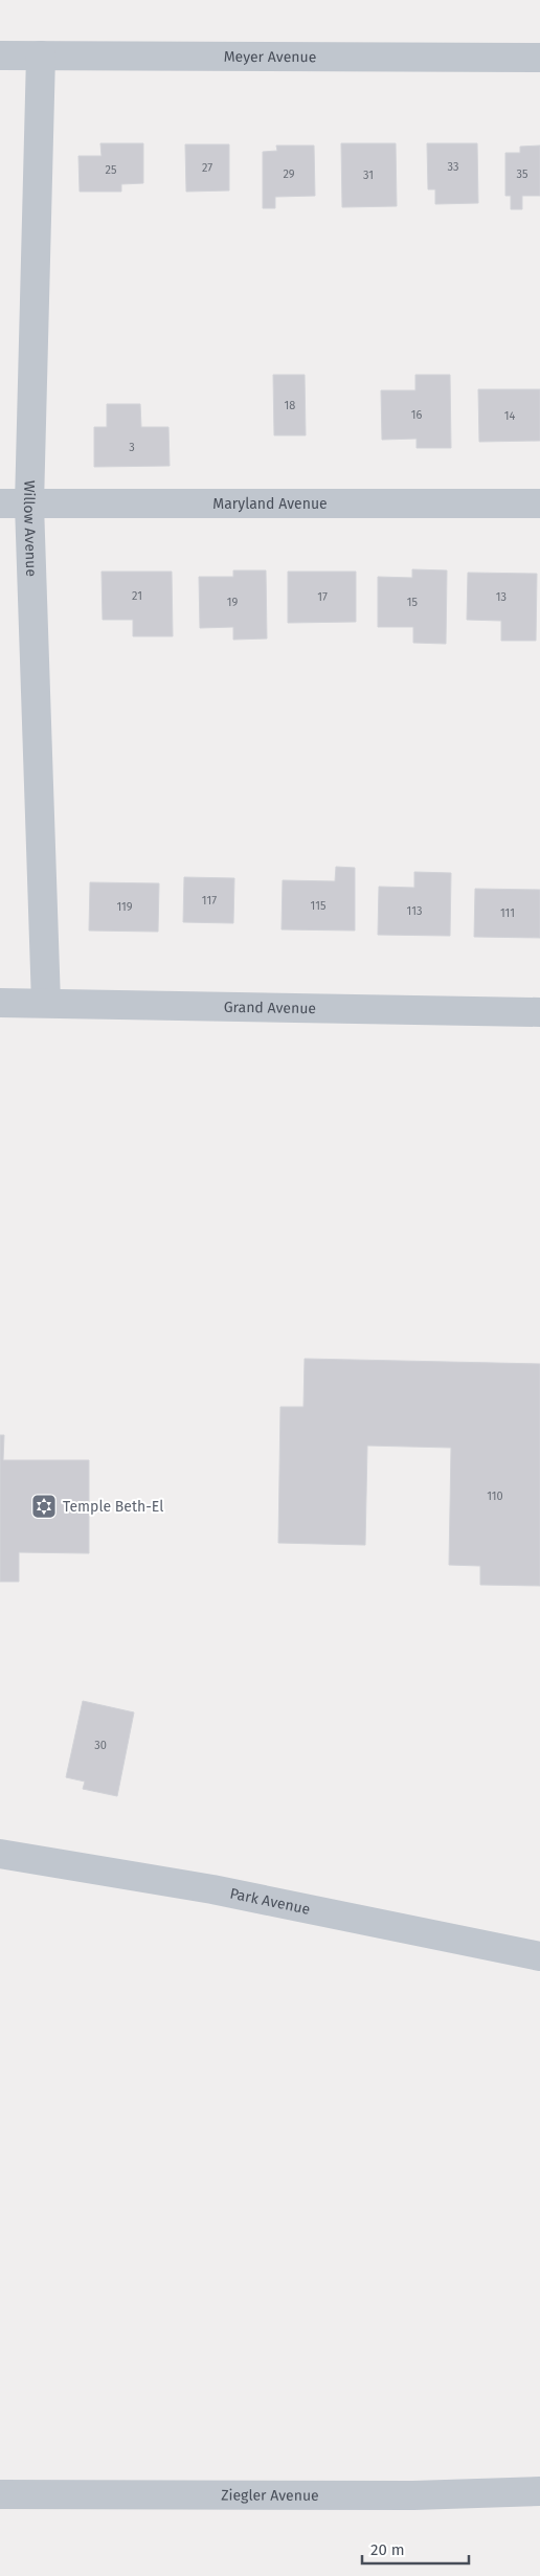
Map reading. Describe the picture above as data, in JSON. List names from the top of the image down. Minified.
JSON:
{"streets":{"street":["Meyer Avenue","Maryland Avenue","Willow Avenue","Grand Avenue","Park Avenue","Ziegler Avenue"]},"crossings":[["Meyer Avenue","Willow Avenue"],["Maryland Avenue","Willow Avenue"],["Willow Avenue","Grand Avenue"]],"places":{"synagogue":["Temple Beth-El"]},"house_numbers":["33","27","25","29","35","31","18","16","14","3","21","17","13","19","15","117","115","119","113","111","110","30"],"scale_bar":"20 m"}
